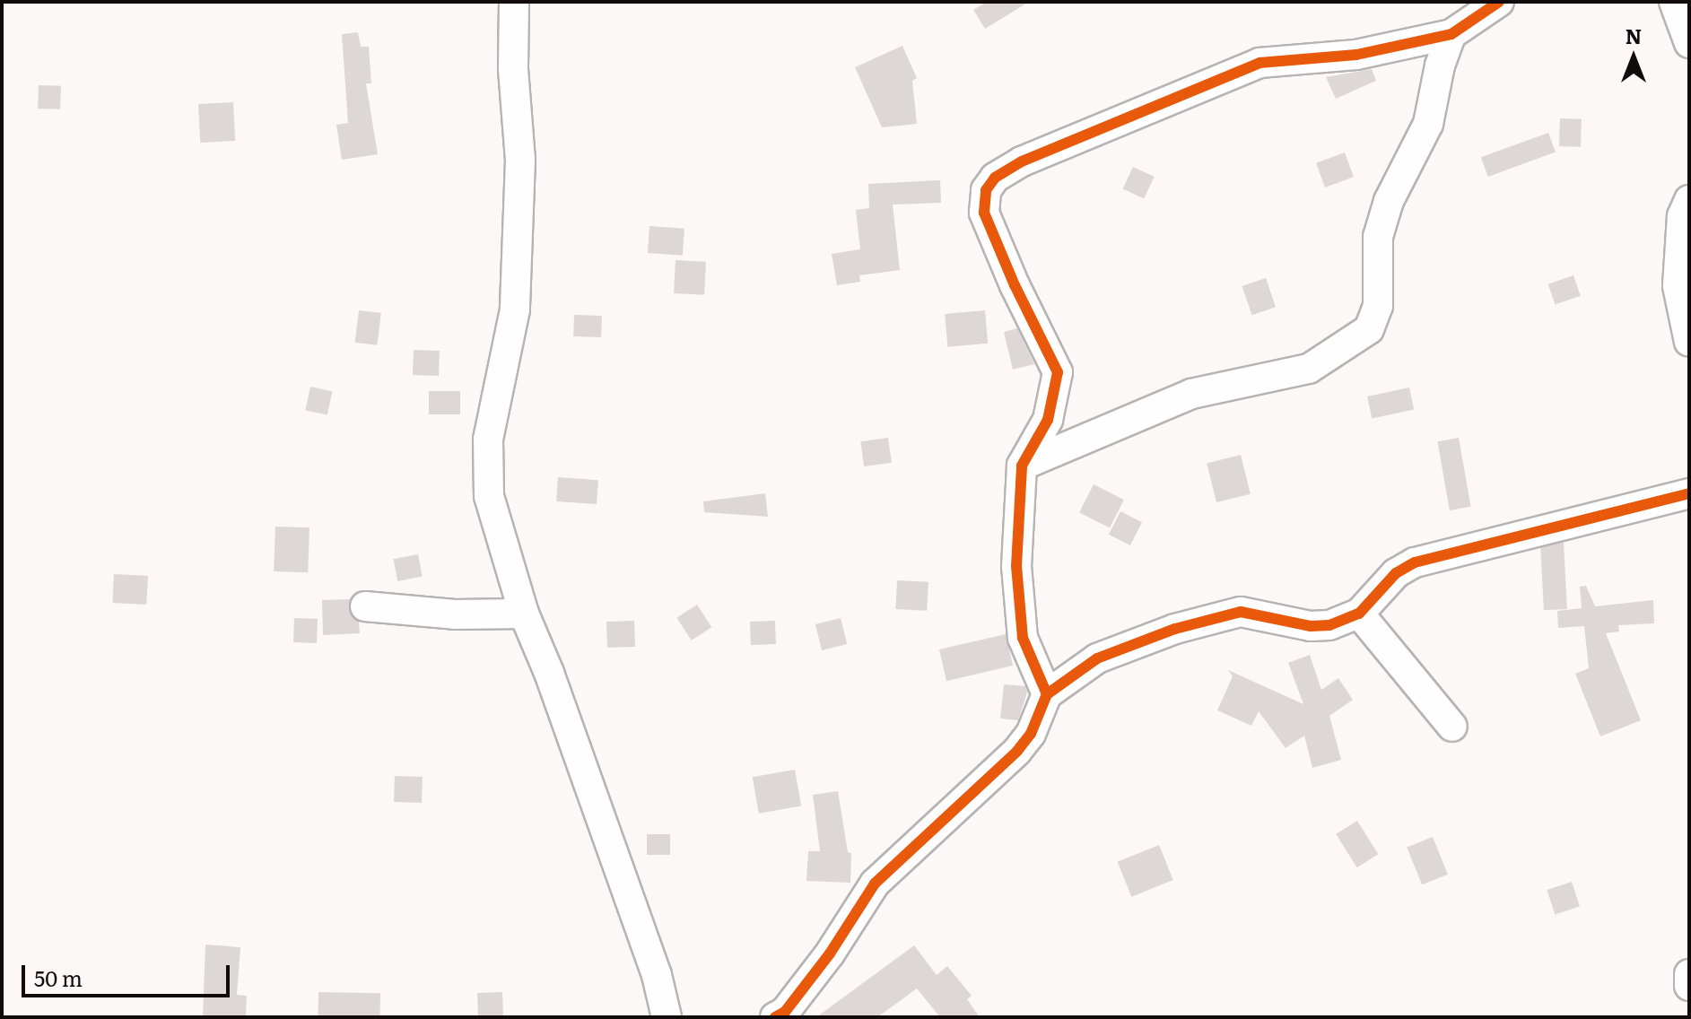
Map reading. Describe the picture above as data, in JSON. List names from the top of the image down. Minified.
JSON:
{"scale_bar":"50 m","north":"top"}
